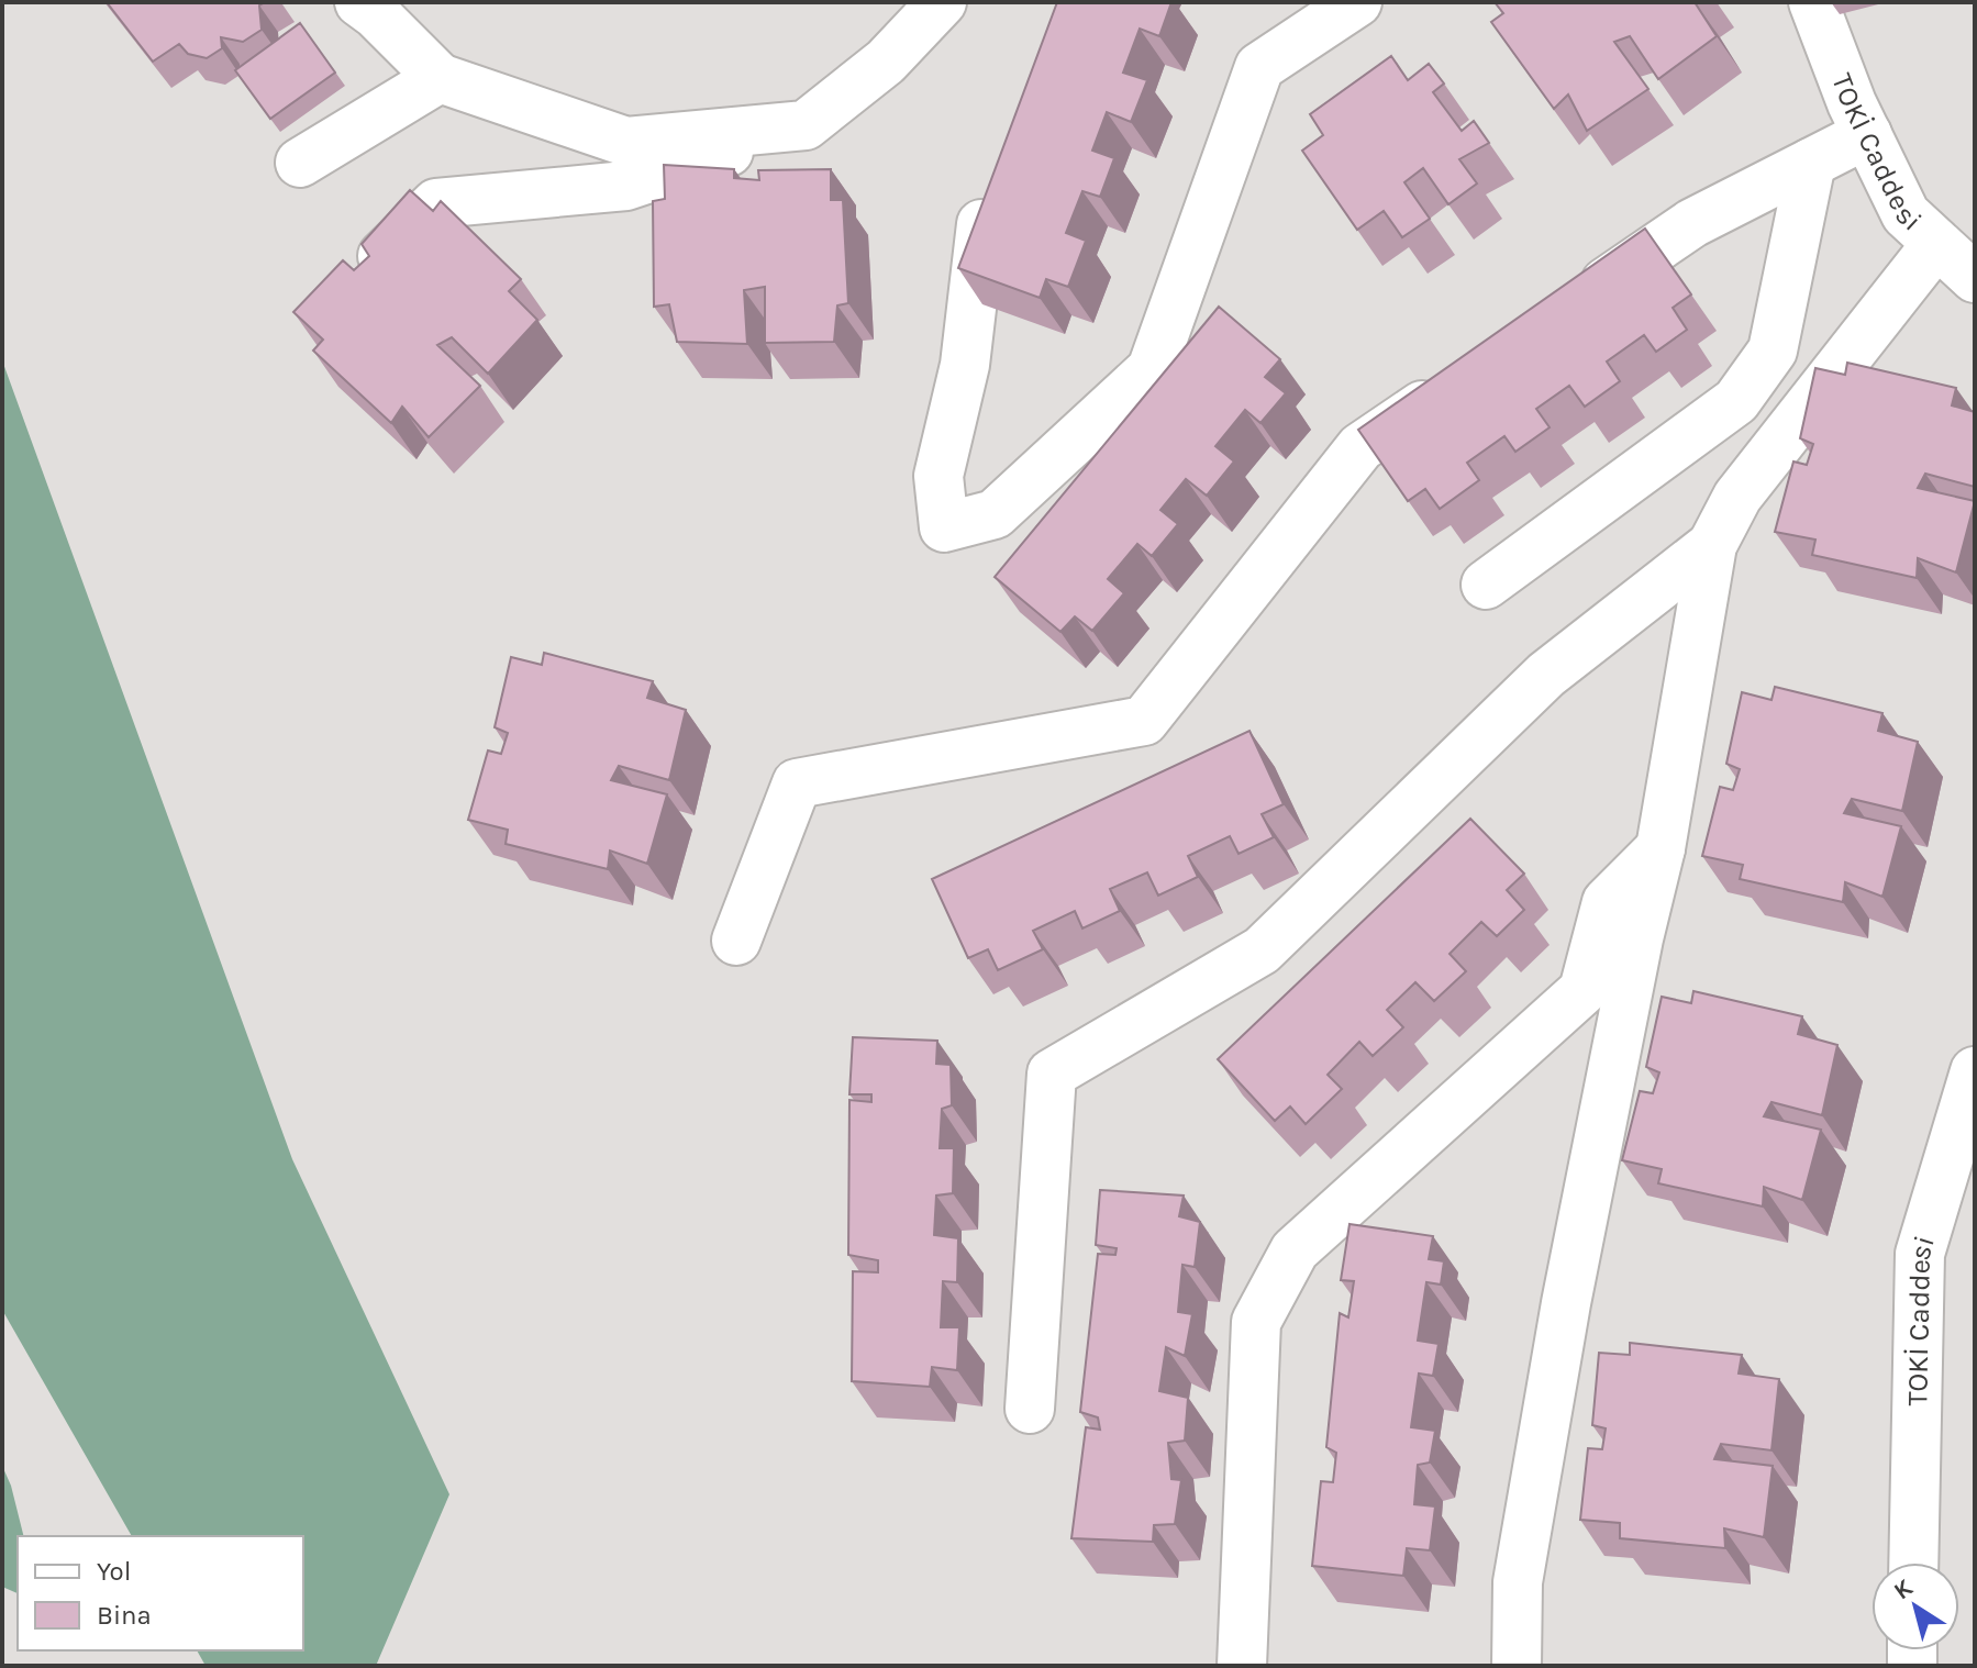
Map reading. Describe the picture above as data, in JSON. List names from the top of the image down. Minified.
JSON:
{"streets":{"street":["TOKİ Caddesi"]},"legend":["Yol","Bina"],"north":"top left"}
